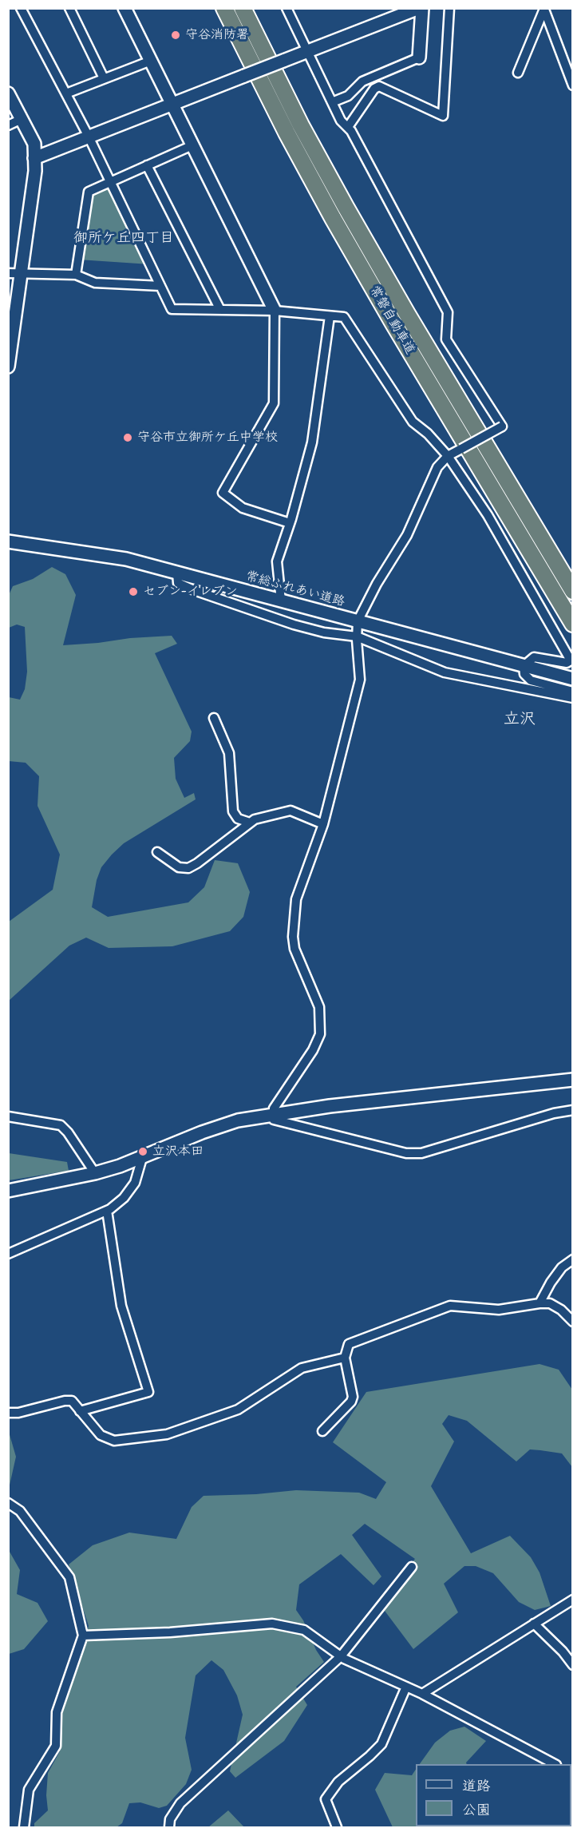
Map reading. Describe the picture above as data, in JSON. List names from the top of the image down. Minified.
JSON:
{"streets":{"highway":["常磐自動車道"],"street":["常総ふれあい道路"]},"districts":["御所ケ丘四丁目","立沢"],"places":["守谷消防署","守谷市立御所ケ丘中学校","セブン-イレブン","立沢本田"],"legend":["道路","公園"]}
